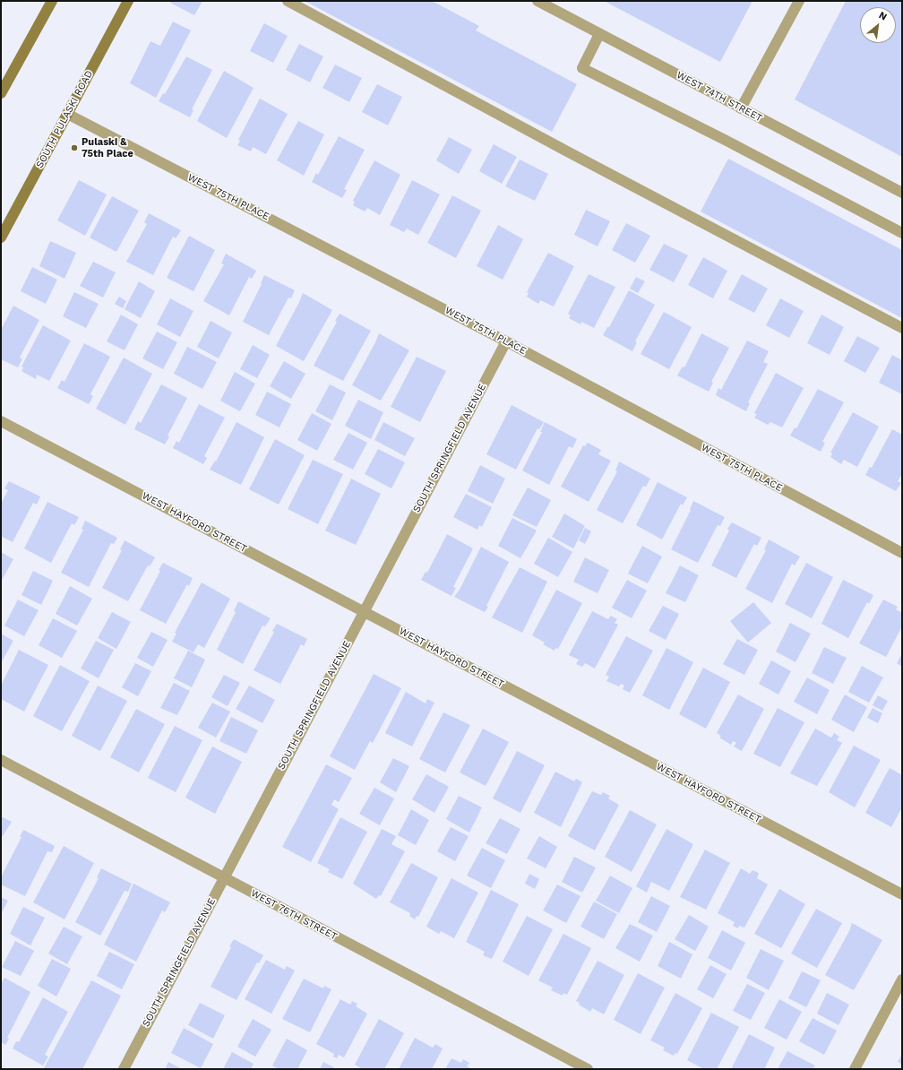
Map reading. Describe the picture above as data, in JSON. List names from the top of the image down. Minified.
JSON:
{"streets":{"main road":["SOUTH PULASKI ROAD"],"street":["WEST 74TH STREET","WEST 75TH PLACE","SOUTH SPRINGFIELD AVENUE","WEST HAYFORD STREET","WEST 76TH STREET"]},"crossings":[["SOUTH PULASKI ROAD","WEST 75TH PLACE"],["WEST 75TH PLACE","SOUTH SPRINGFIELD AVENUE"],["SOUTH SPRINGFIELD AVENUE","WEST HAYFORD STREET"],["SOUTH SPRINGFIELD AVENUE","WEST 76TH STREET"]],"places":["Pulaski & 75th Place"],"north":"top right"}
